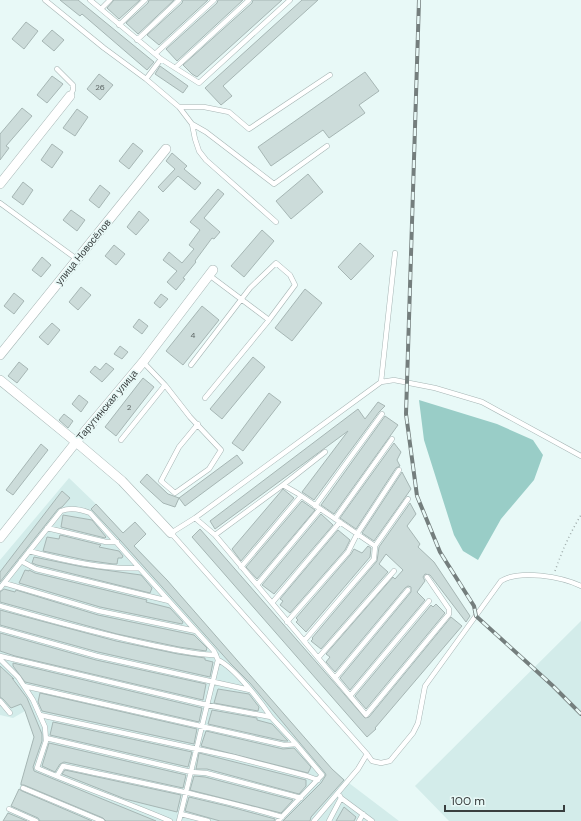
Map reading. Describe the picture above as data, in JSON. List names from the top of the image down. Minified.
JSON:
{"streets":{"street":["улица Новосёлов","Тарутинская улица"]},"house_numbers":["26","4","2"],"scale_bar":"100 m"}
